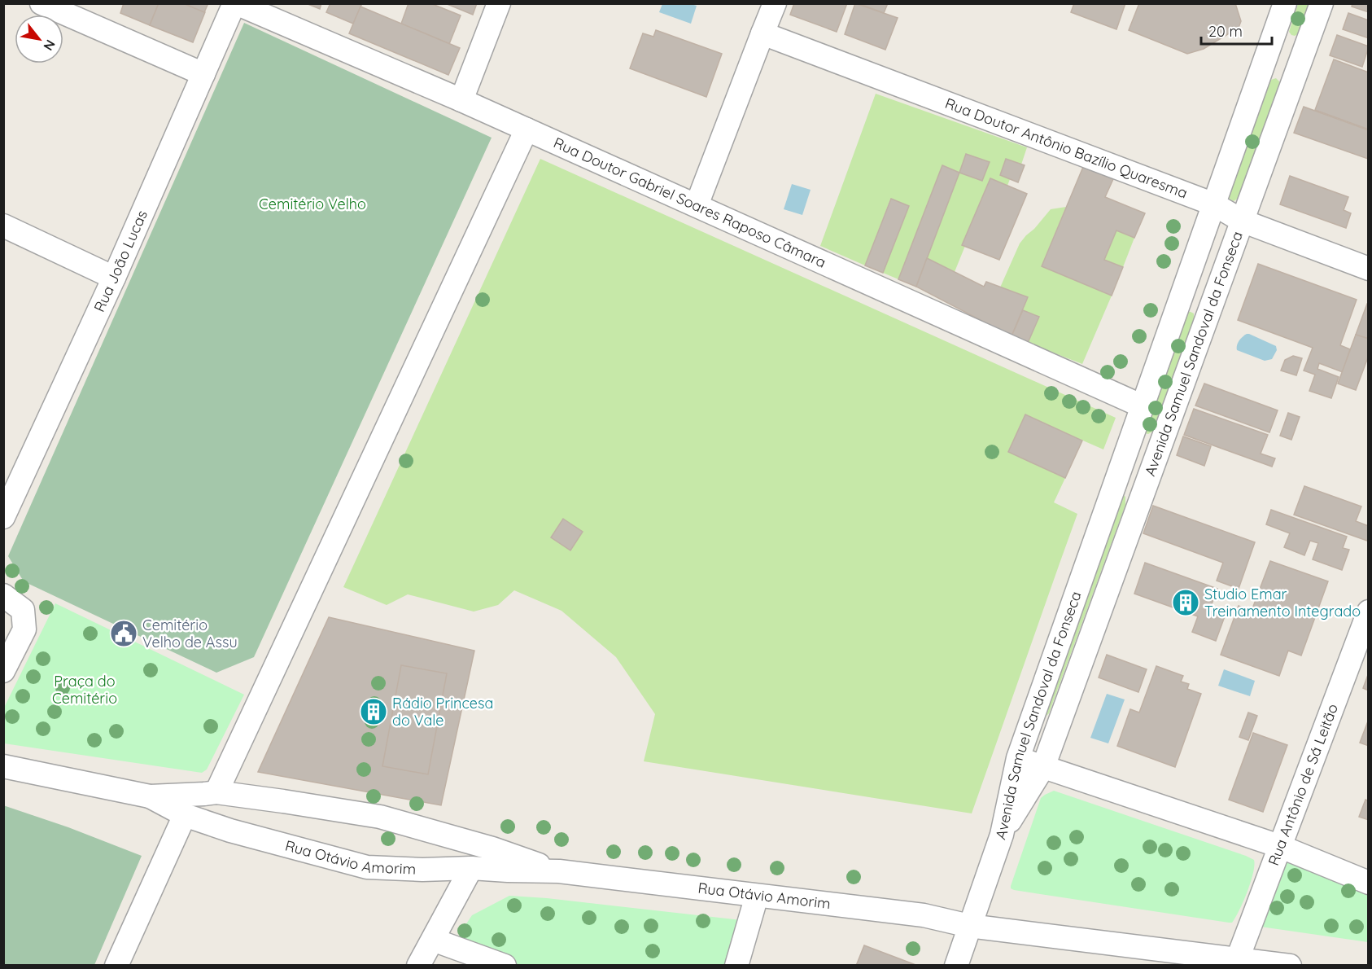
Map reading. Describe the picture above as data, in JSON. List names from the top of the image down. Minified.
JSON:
{"streets":{"street":["Rua Doutor Antônio Bazílio Quaresma","Rua Doutor Gabriel Soares Raposo Câmara","Rua João Lucas","Avenida Samuel Sandoval da Fonseca","Rua Antônio de Sá Leitão","Rua Otávio Amorim"]},"crossings":[["Rua Doutor Antônio Bazílio Quaresma","Avenida Samuel Sandoval da Fonseca"],["Rua Doutor Gabriel Soares Raposo Câmara","Rua João Lucas"],["Rua Doutor Gabriel Soares Raposo Câmara","Avenida Samuel Sandoval da Fonseca"],["Rua Antônio de Sá Leitão","Rua Otávio Amorim"]],"parks":["Cemitério Velho","Praça do Cemitério"],"places":{"building":["Studio Emar Treinamento Integrado","Rádio Princesa do Vale"],"public building":["Cemitério Velho de Assu"]},"scale_bar":"20 m","north":"bottom right"}
